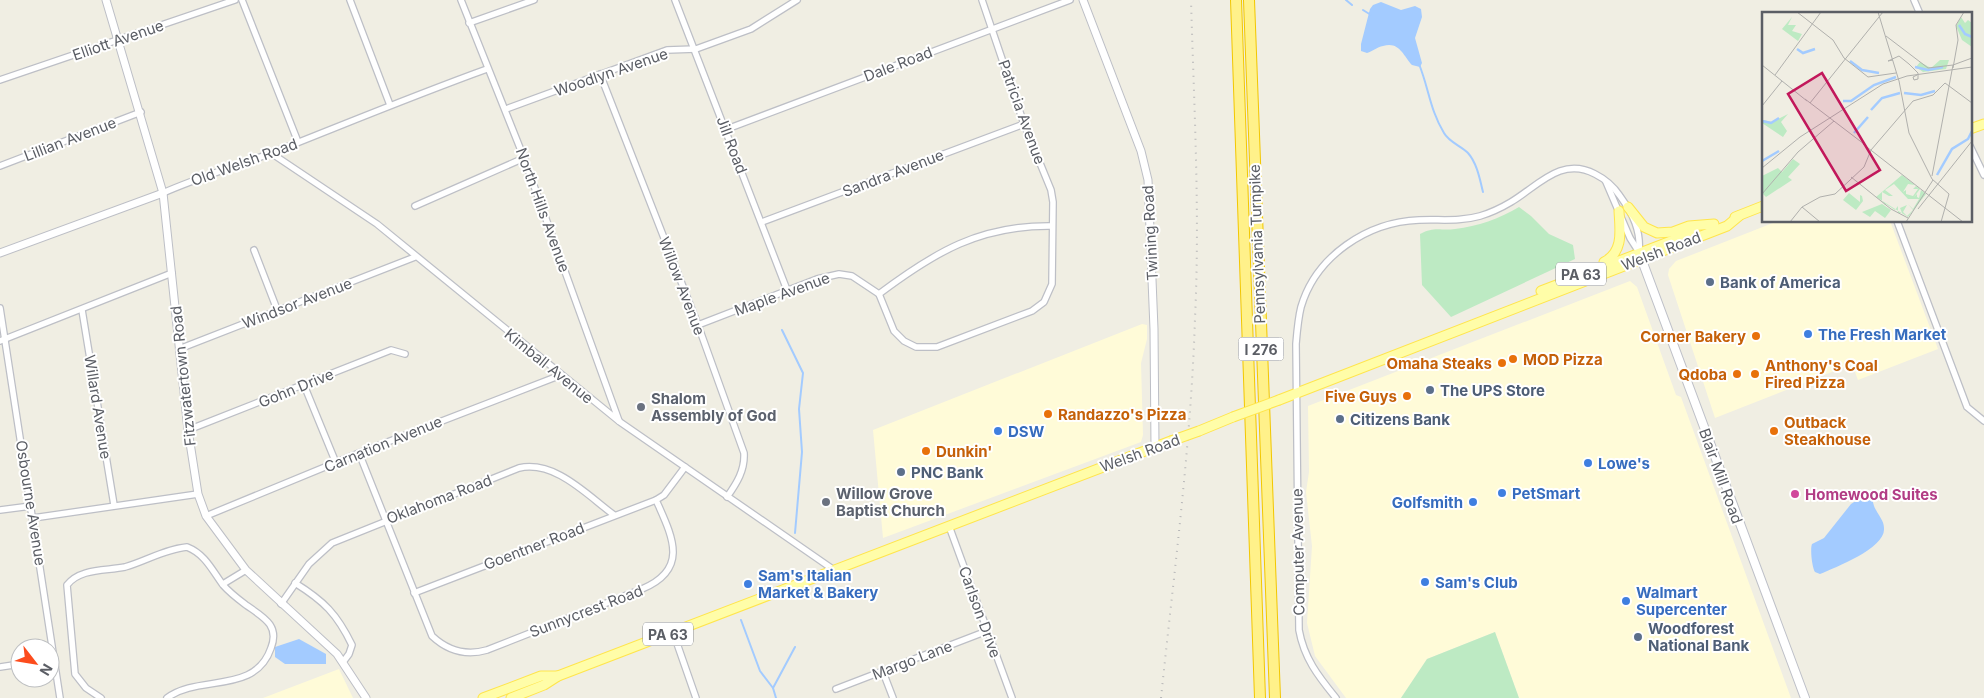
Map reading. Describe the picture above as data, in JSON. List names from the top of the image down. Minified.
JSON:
{"streets":{"highway":["Pennsylvania Turnpike","I 276"],"main road":["Welsh Road","PA 63","Blair Mill Road"],"street":["Elliott Avenue","Dale Road","Woodlyn Avenue","Patricia Avenue","Lillian Avenue","Jill Road","Old Welsh Road","Sandra Avenue","North Hills Avenue","Twining Road","Willow Avenue","Maple Avenue","Windsor Avenue","Kimball Avenue","Fitzwatertown Road","Gohn Drive","Willard Avenue","Carnation Avenue","Oklahoma Road","Osbourne Avenue","Goentner Road","Computer Avenue","Sunnycrest Road","Carlson Drive","Margo Lane"]},"crossings":[["Elliott Avenue","Fitzwatertown Road"],["Dale Road","Patricia Avenue"],["Dale Road","Jill Road"],["Woodlyn Avenue","Jill Road"],["Woodlyn Avenue","North Hills Avenue"],["Woodlyn Avenue","Willow Avenue"],["Patricia Avenue","Sandra Avenue"],["Lillian Avenue","Fitzwatertown Road"],["Jill Road","Sandra Avenue"],["Jill Road","Maple Avenue"],["Old Welsh Road","North Hills Avenue"],["Old Welsh Road","Kimball Avenue"],["Old Welsh Road","Fitzwatertown Road"],["North Hills Avenue","Kimball Avenue"],["Twining Road","Welsh Road"],["Welsh Road","PA 63"],["Welsh Road","Kimball Avenue"],["Welsh Road","Blair Mill Road"],["Welsh Road","Computer Avenue"],["Welsh Road","Carlson Drive"],["Willow Avenue","Maple Avenue"],["Willow Avenue","Kimball Avenue"],["Windsor Avenue","Kimball Avenue"],["Windsor Avenue","Fitzwatertown Road"],["Kimball Avenue","Carnation Avenue"],["Fitzwatertown Road","Gohn Drive"],["Fitzwatertown Road","Carnation Avenue"],["Fitzwatertown Road","Oklahoma Road"],["Carnation Avenue","Sunnycrest Road"],["Oklahoma Road","Goentner Road"],["Oklahoma Road","Sunnycrest Road"],["Goentner Road","Sunnycrest Road"],["Carlson Drive","Margo Lane"]],"places":["Bank of America","The Fresh Market","Corner Bakery","MOD Pizza","Omaha Steaks","Qdoba","Anthony's Coal Fired Pizza","The UPS Store","Five Guys","Shalom Assembly of God","Randazzo's Pizza","Citizens Bank","DSW","Outback Steakhouse","Dunkin'","Lowe's","PNC Bank","PetSmart","Homewood Suites","Willow Grove Baptist Church","Golfsmith","Sam's Club","Sam's Italian Market & Bakery","Walmart Supercenter","Woodforest National Bank"],"north":"bottom right"}
